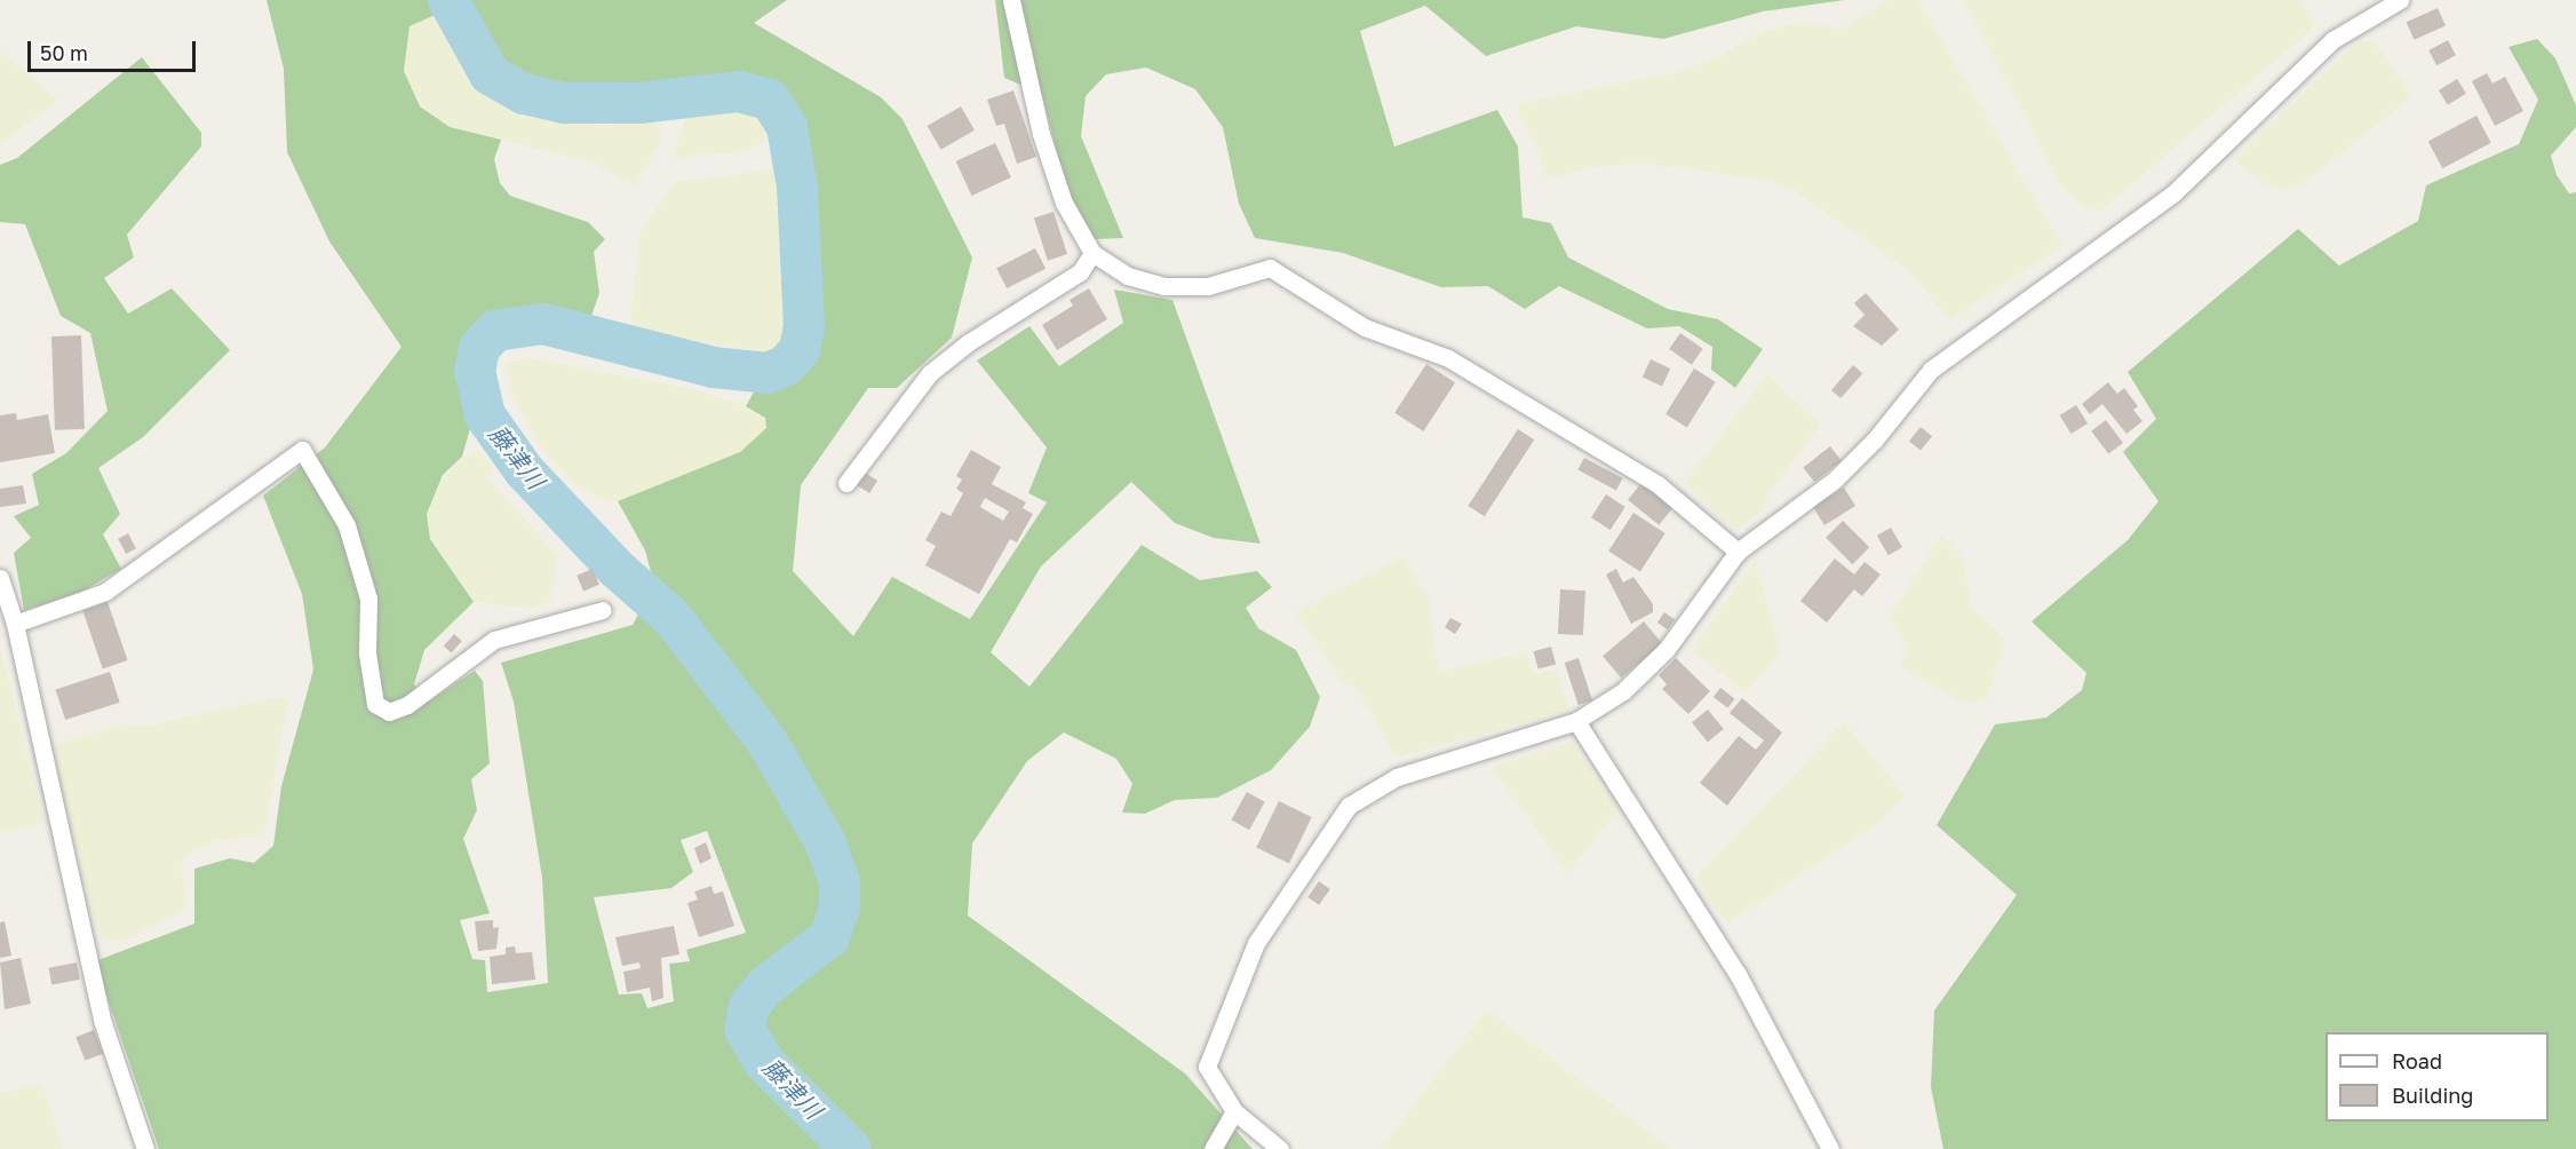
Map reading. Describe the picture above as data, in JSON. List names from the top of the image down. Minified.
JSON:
{"water":["藤津川"],"legend":["Road","Building"],"scale_bar":"50 m"}
